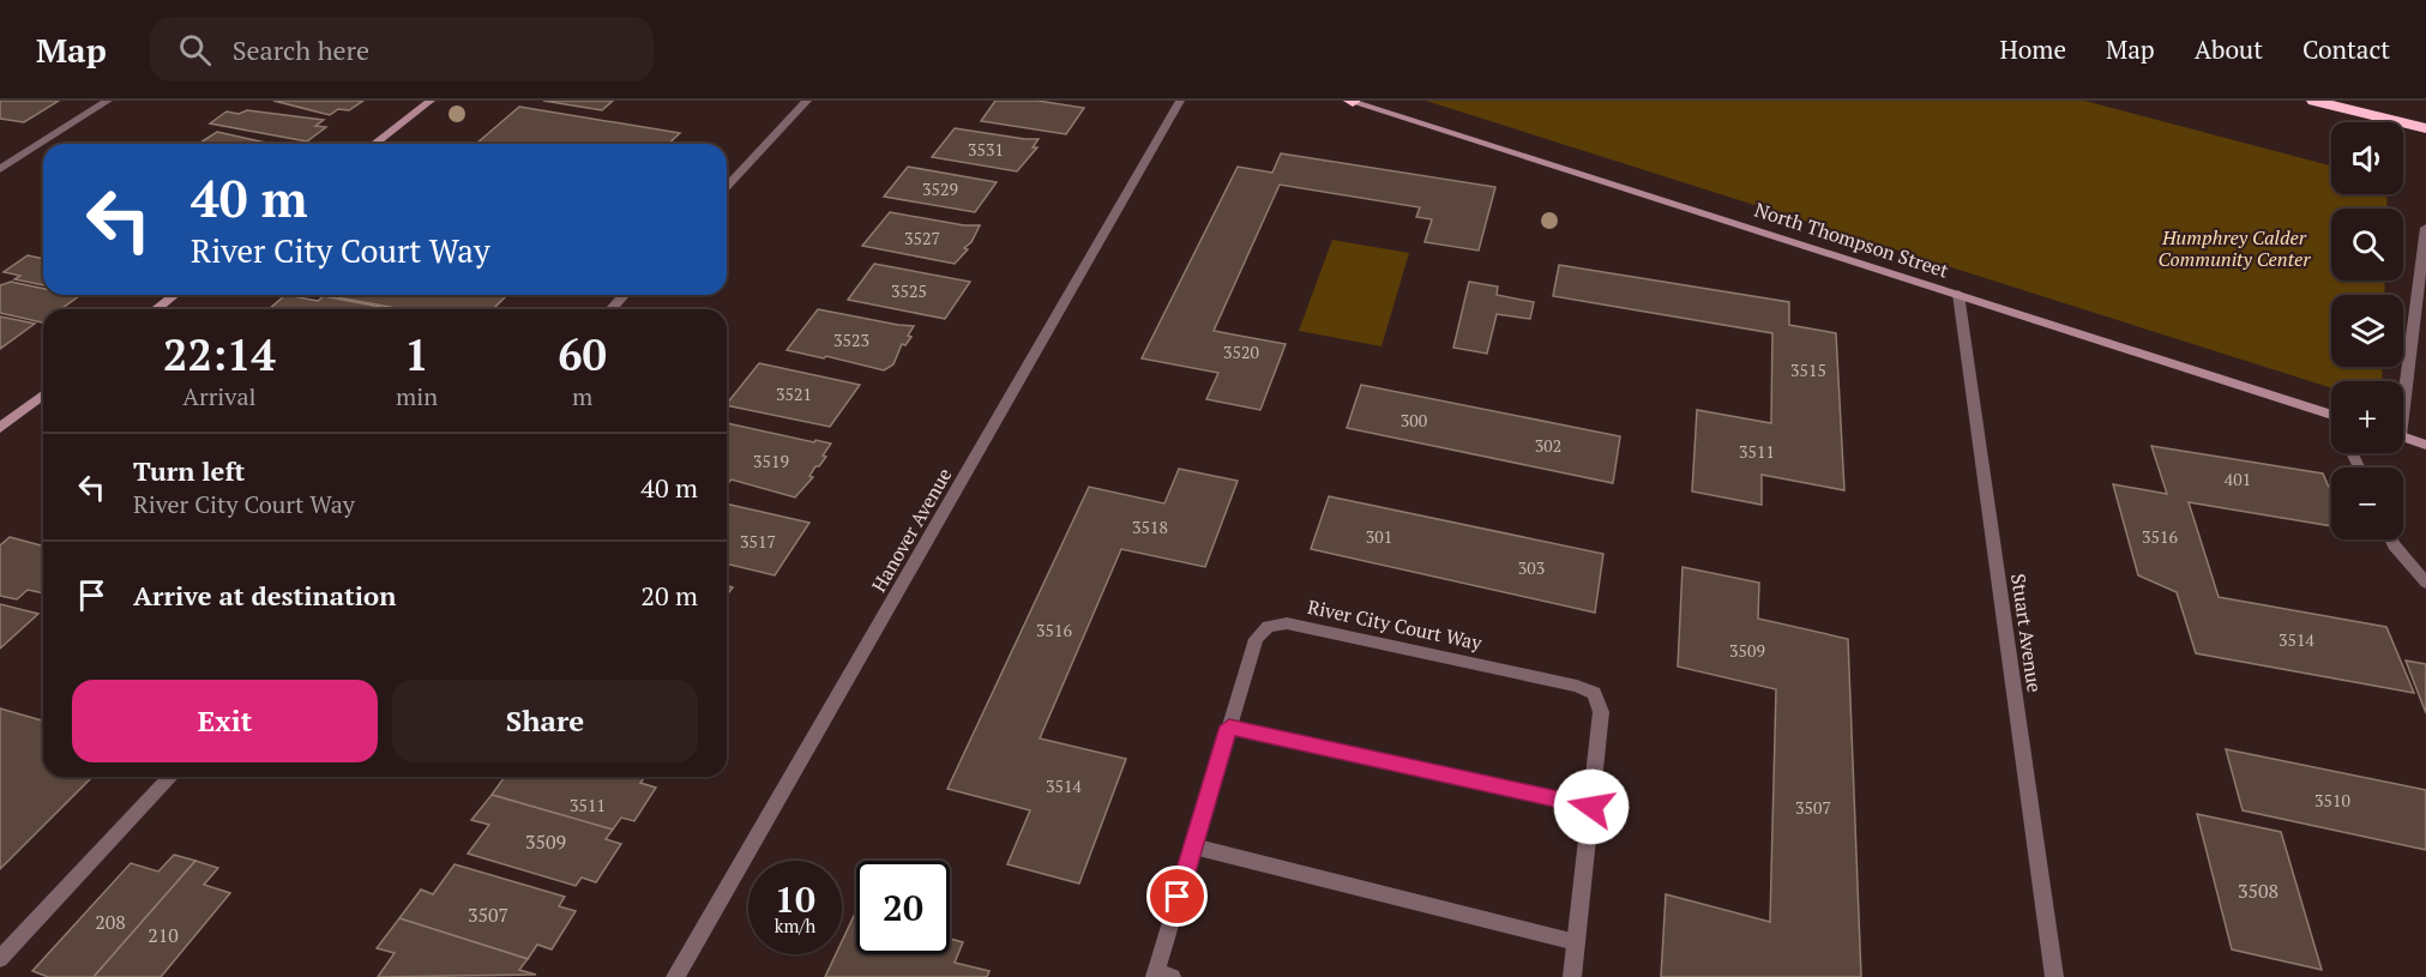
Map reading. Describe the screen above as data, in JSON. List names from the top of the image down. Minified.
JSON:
{"streets":{"main road":["North Thompson Street"],"street":["Hanover Avenue","River City Court Way","Stuart Avenue"]},"crossings":[["North Thompson Street","Stuart Avenue"]],"parks":["Humphrey Calder Community Center"],"house_numbers":["3531","3529","3527","3525","3523","3520","3515","3521","300","302","3511","3519","401","3518","301","3516","3517","303","3516","3514","3509","3514","3510","3511","3507","3509","3508","3507","208","210"],"page":{"header":"Map","search":"Search here","nav":["Home","Map","About","Contact"],"map_buttons":["+","−"],"turn":["40 m","River City Court Way"],"eta":["22:14","Arrival","1","min","60","m"],"list":[{"name":"Turn left","note":"River City Court Way","value":"40 m"},{"name":"Arrive at destination","value":"20 m"}],"buttons":["Exit","Share"],"speed":"10 km/h","limit":"20"}}
